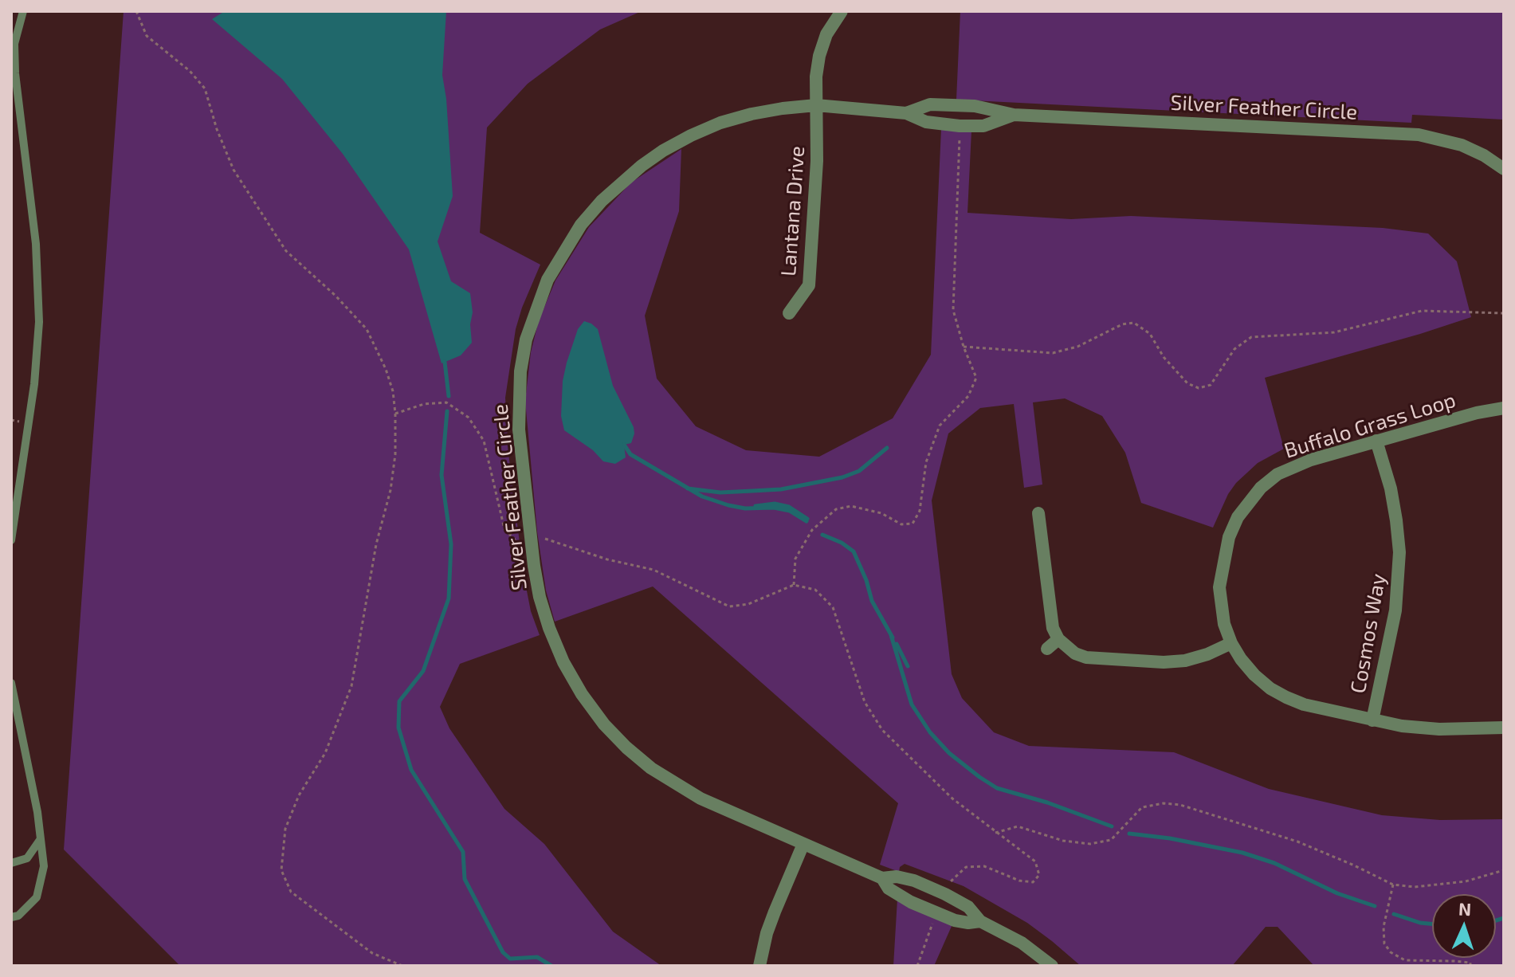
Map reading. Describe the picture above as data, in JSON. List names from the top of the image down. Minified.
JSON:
{"streets":{"street":["Silver Feather Circle","Lantana Drive","Buffalo Grass Loop","Cosmos Way"]},"crossings":[["Silver Feather Circle","Lantana Drive"],["Buffalo Grass Loop","Cosmos Way"]],"north":"top"}
